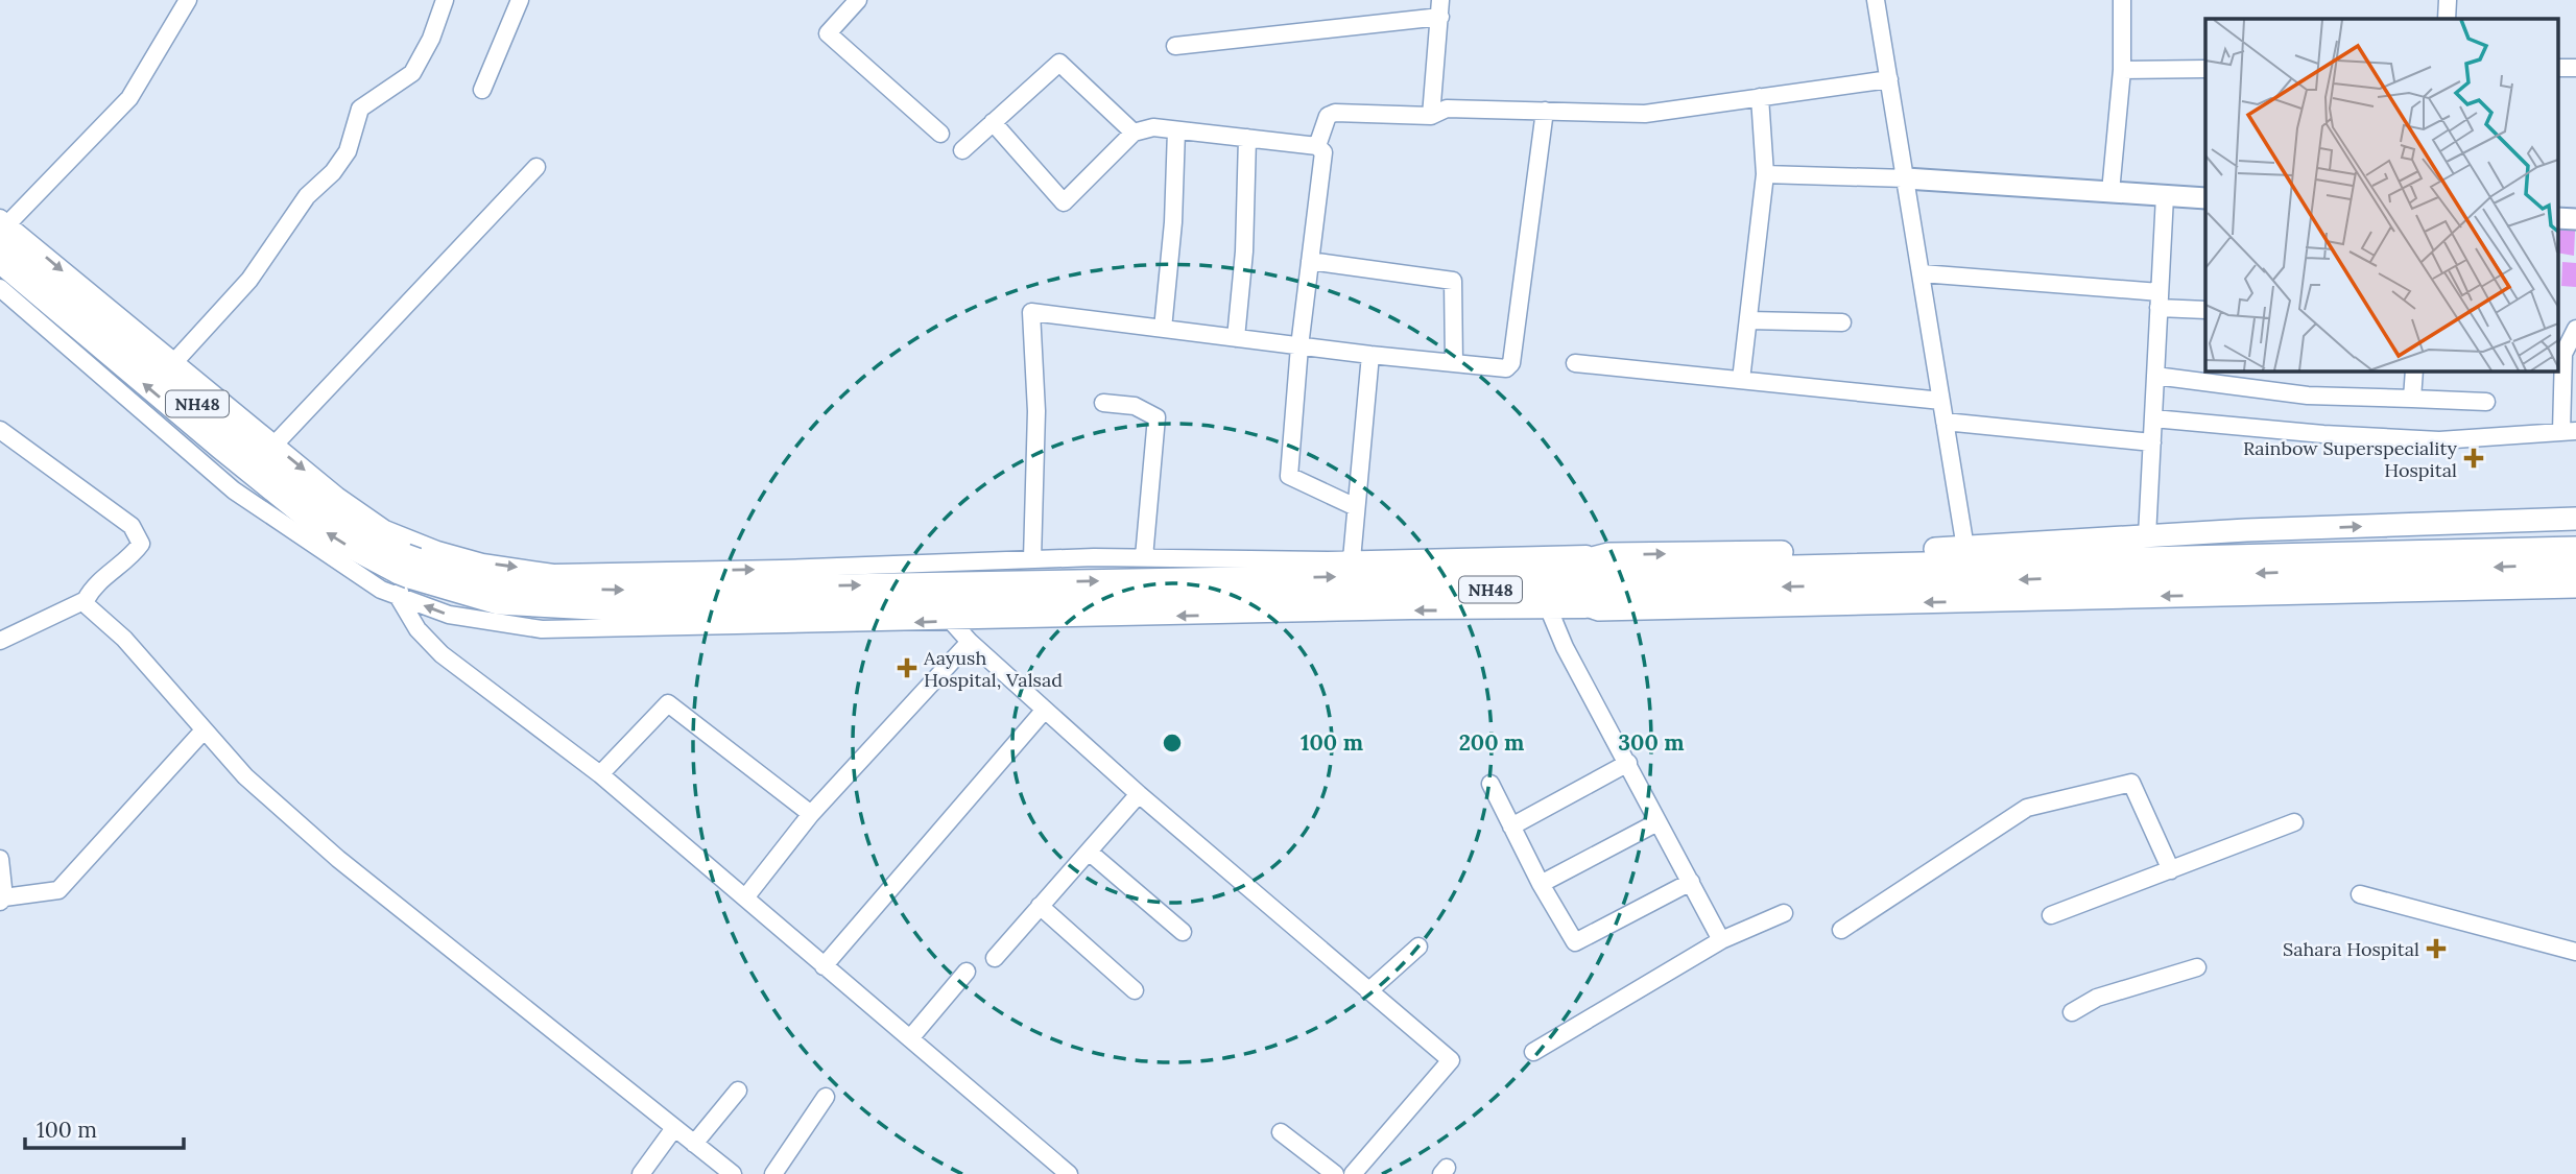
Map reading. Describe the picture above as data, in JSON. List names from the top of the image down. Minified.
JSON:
{"streets":{"highway":["NH48"]},"places":{"health":["Rainbow Superspeciality Hospital","Aayush Hospital, Valsad","Sahara Hospital"]},"scale_bar":"100 m","rings":["100 m","200 m","300 m"]}
